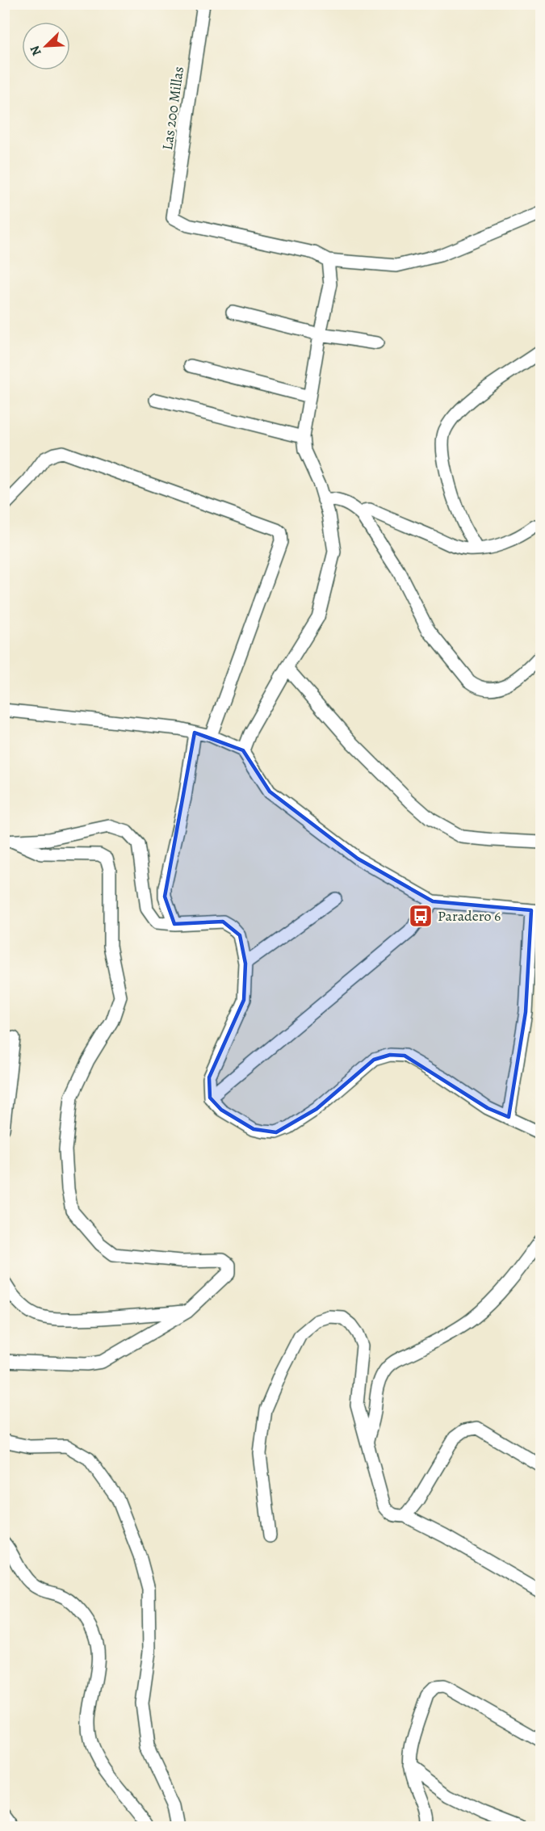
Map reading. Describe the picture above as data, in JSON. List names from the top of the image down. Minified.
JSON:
{"streets":{"street":["Las 200 Millas"]},"places":{"bus stop":["Paradero 6"]},"north":"bottom left"}
